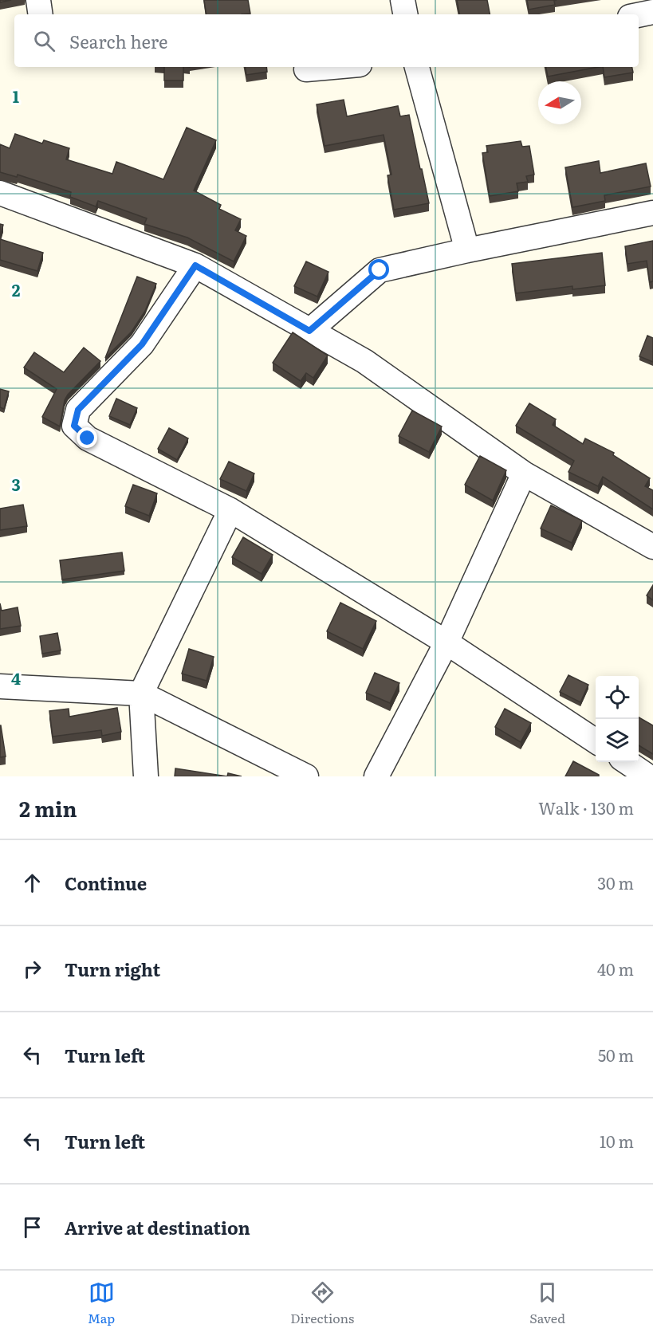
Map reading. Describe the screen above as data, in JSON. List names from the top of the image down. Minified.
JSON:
{"north":"left","page":{"search":"Search here","heading":["2 min","Walk · 130 m"],"list":[["Continue","30 m"],["Turn right","40 m"],["Turn left","50 m"],["Turn left","10 m"],"Arrive at destination"],"nav":["Map","Directions","Saved"]},"grid":{"rows":["1","2","3","4"]}}
